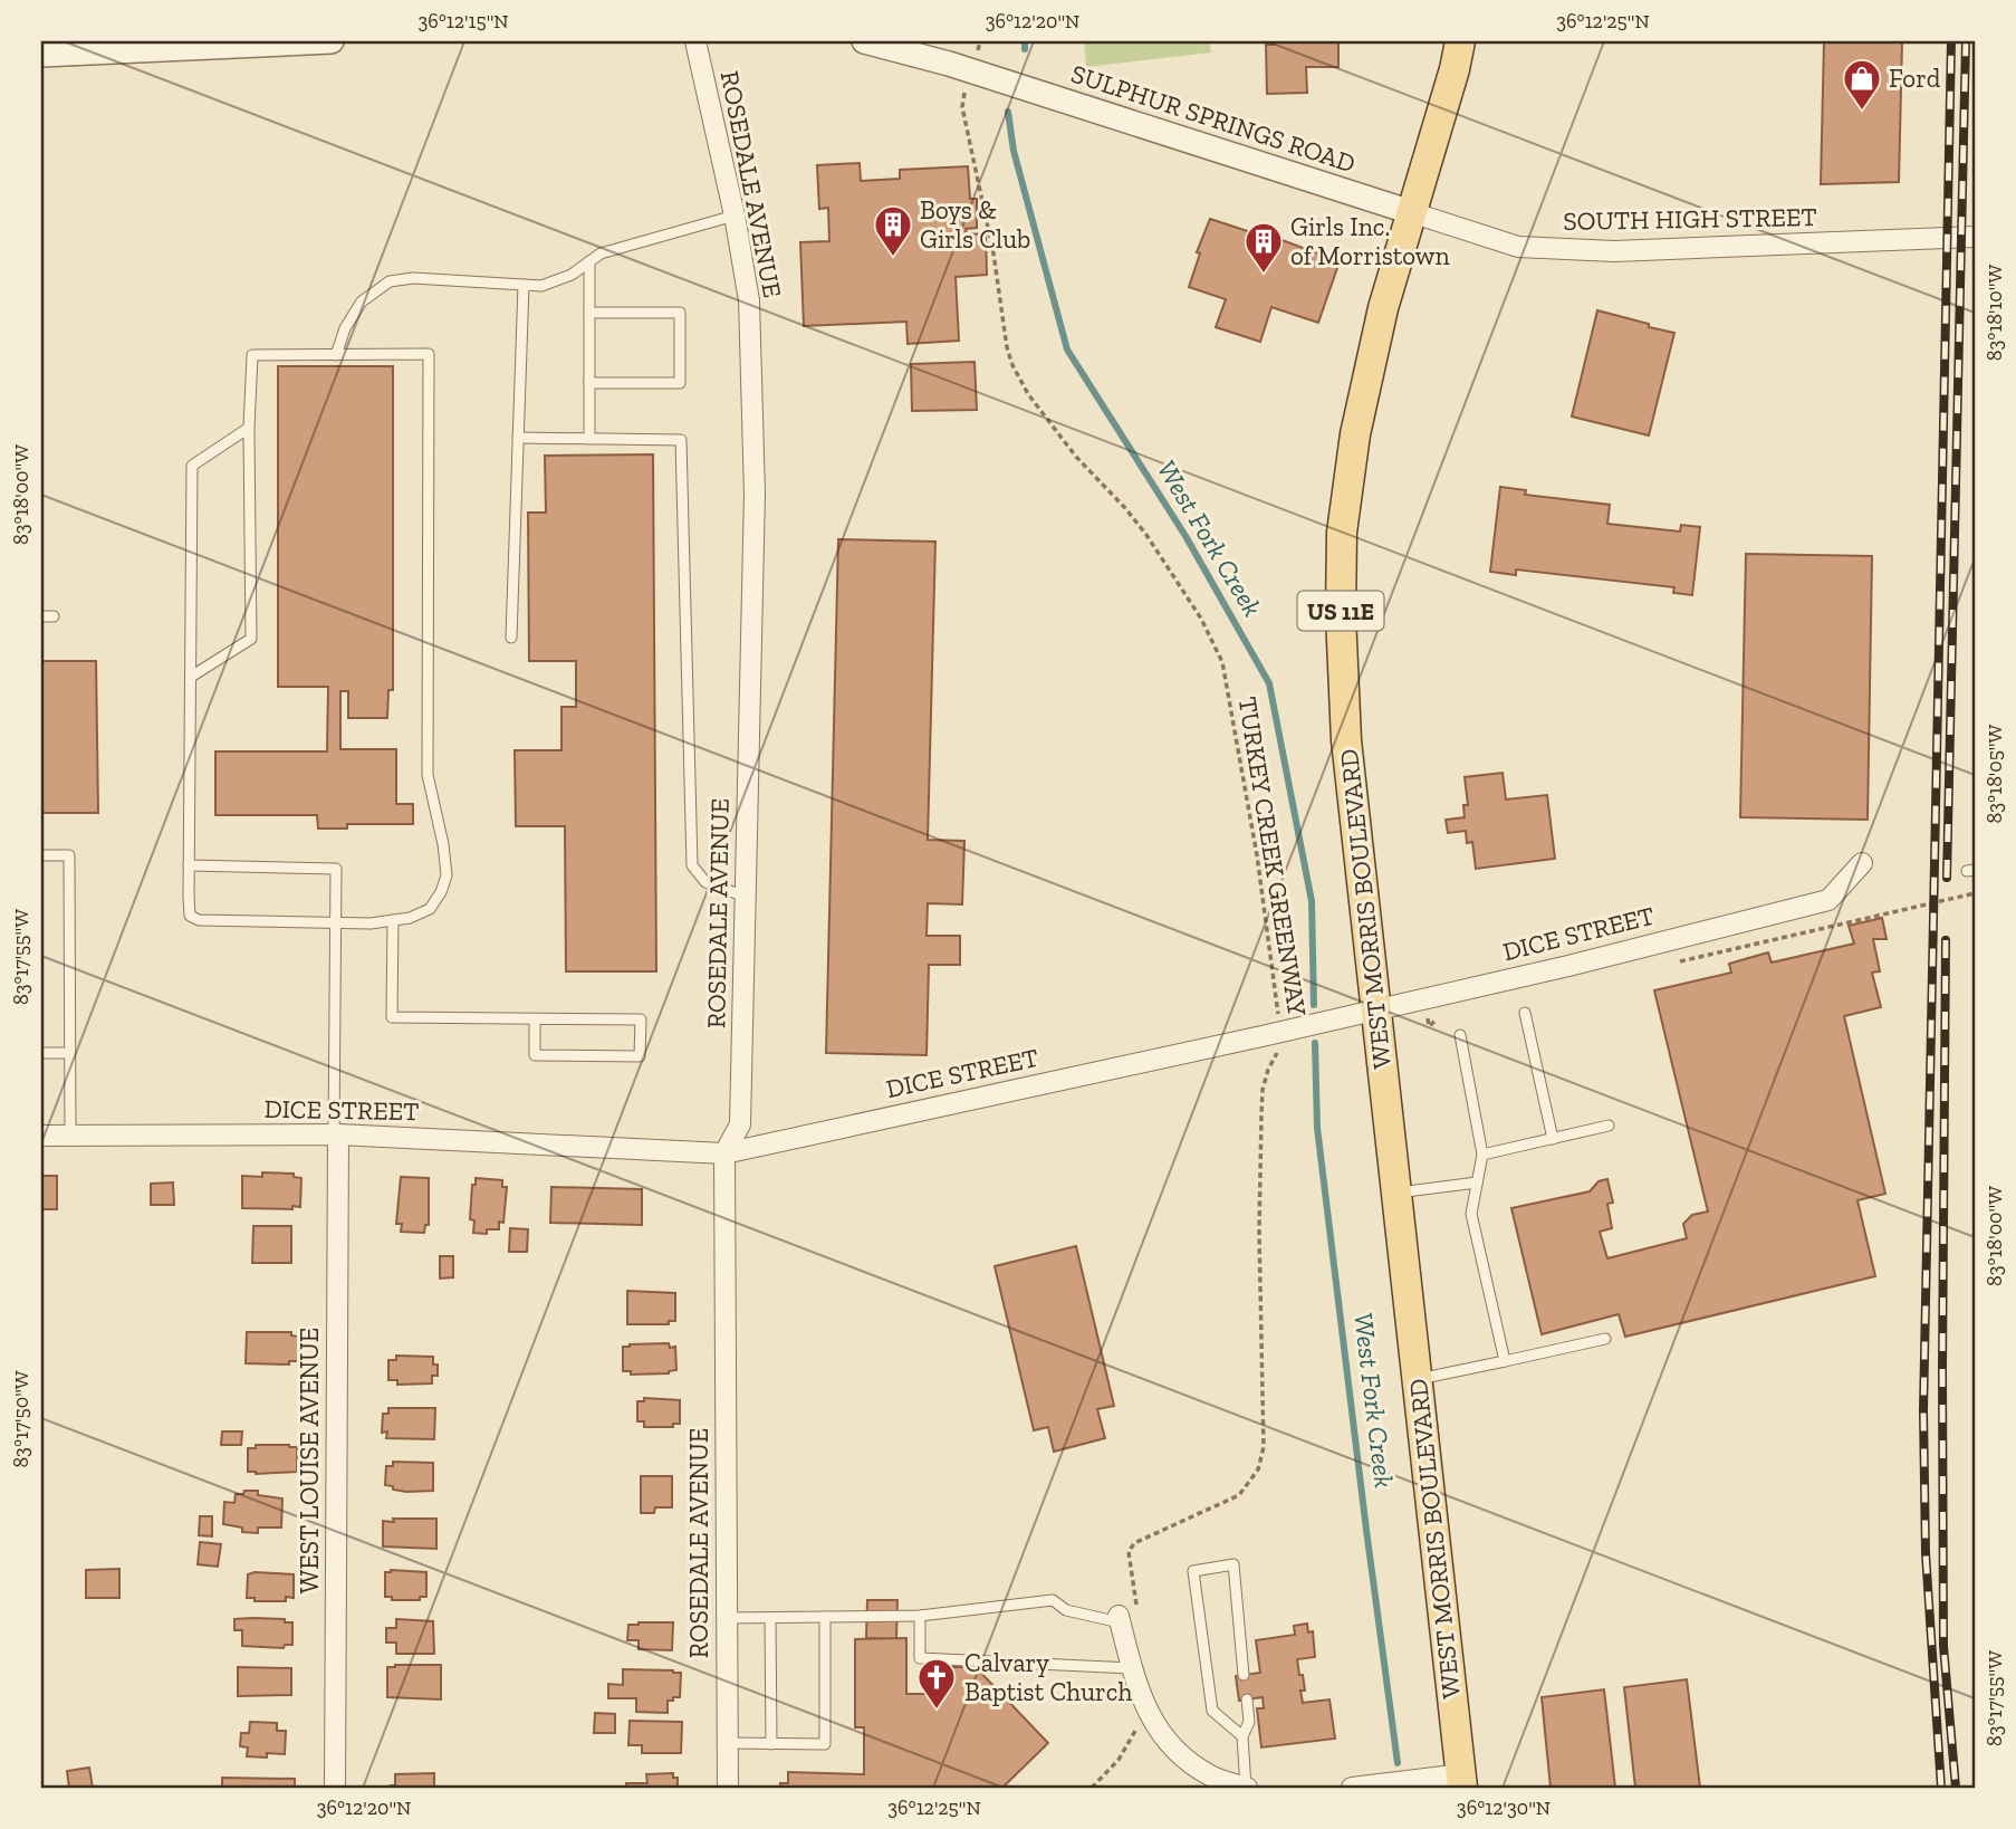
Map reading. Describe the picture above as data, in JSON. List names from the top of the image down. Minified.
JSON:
{"streets":{"main road":["US 11E","WEST MORRIS BOULEVARD"],"street":["SULPHUR SPRINGS ROAD","ROSEDALE AVENUE","SOUTH HIGH STREET","DICE STREET","WEST LOUISE AVENUE"],"path":["TURKEY CREEK GREENWAY"]},"crossings":[["SULPHUR SPRINGS ROAD","SOUTH HIGH STREET"],["SULPHUR SPRINGS ROAD","WEST MORRIS BOULEVARD"],["ROSEDALE AVENUE","DICE STREET"],["SOUTH HIGH STREET","WEST MORRIS BOULEVARD"],["TURKEY CREEK GREENWAY","DICE STREET"],["WEST MORRIS BOULEVARD","DICE STREET"],["DICE STREET","WEST LOUISE AVENUE"]],"water":["West Fork Creek"],"places":{"shop":["Ford"],"building":["Boys & Girls Club","Girls Inc. of Morristown"],"church":["Calvary Baptist Church"]},"coordinates":["36°12'15\"N","36°12'20\"N","36°12'25\"N","83°18'10\"W","83°18'00\"W","83°18'05\"W","83°17'55\"W","83°17'50\"W","36°12'30\"N"]}
